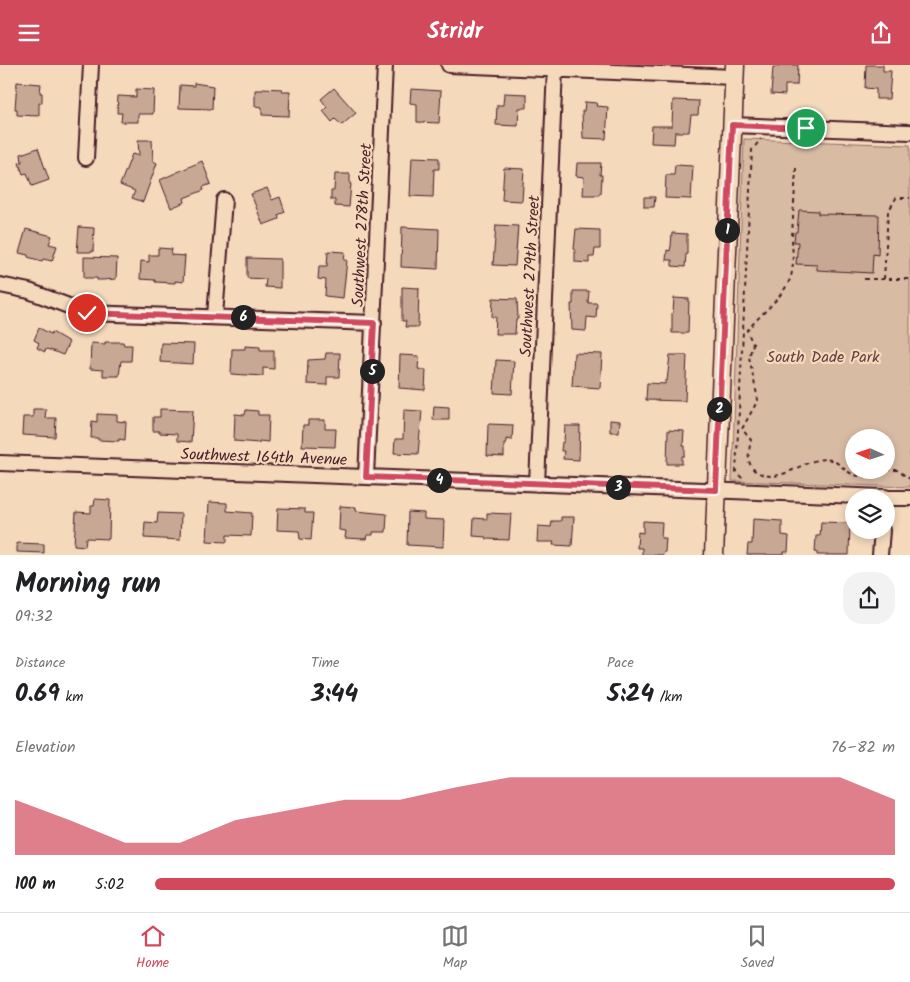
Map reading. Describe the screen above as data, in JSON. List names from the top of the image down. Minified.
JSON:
{"streets":{"street":["Southwest 278th Street","Southwest 279th Street","Southwest 164th Avenue"]},"crossings":[["Southwest 278th Street","Southwest 164th Avenue"],["Southwest 279th Street","Southwest 164th Avenue"]],"parks":["South Dade Park"],"north":"left","page":{"header":"Stridr","pins":["1","6","5","2","4","3"],"heading":["Morning run","09:32"],"stats":[["Distance","0.69 km"],["Time","3:44"],["Pace","5:24 /km"]],"chart":["Elevation","76–82 m"],"list":[{"name":"100 m","note":"5:02"}],"tabs":["Home","Map","Saved"]}}
